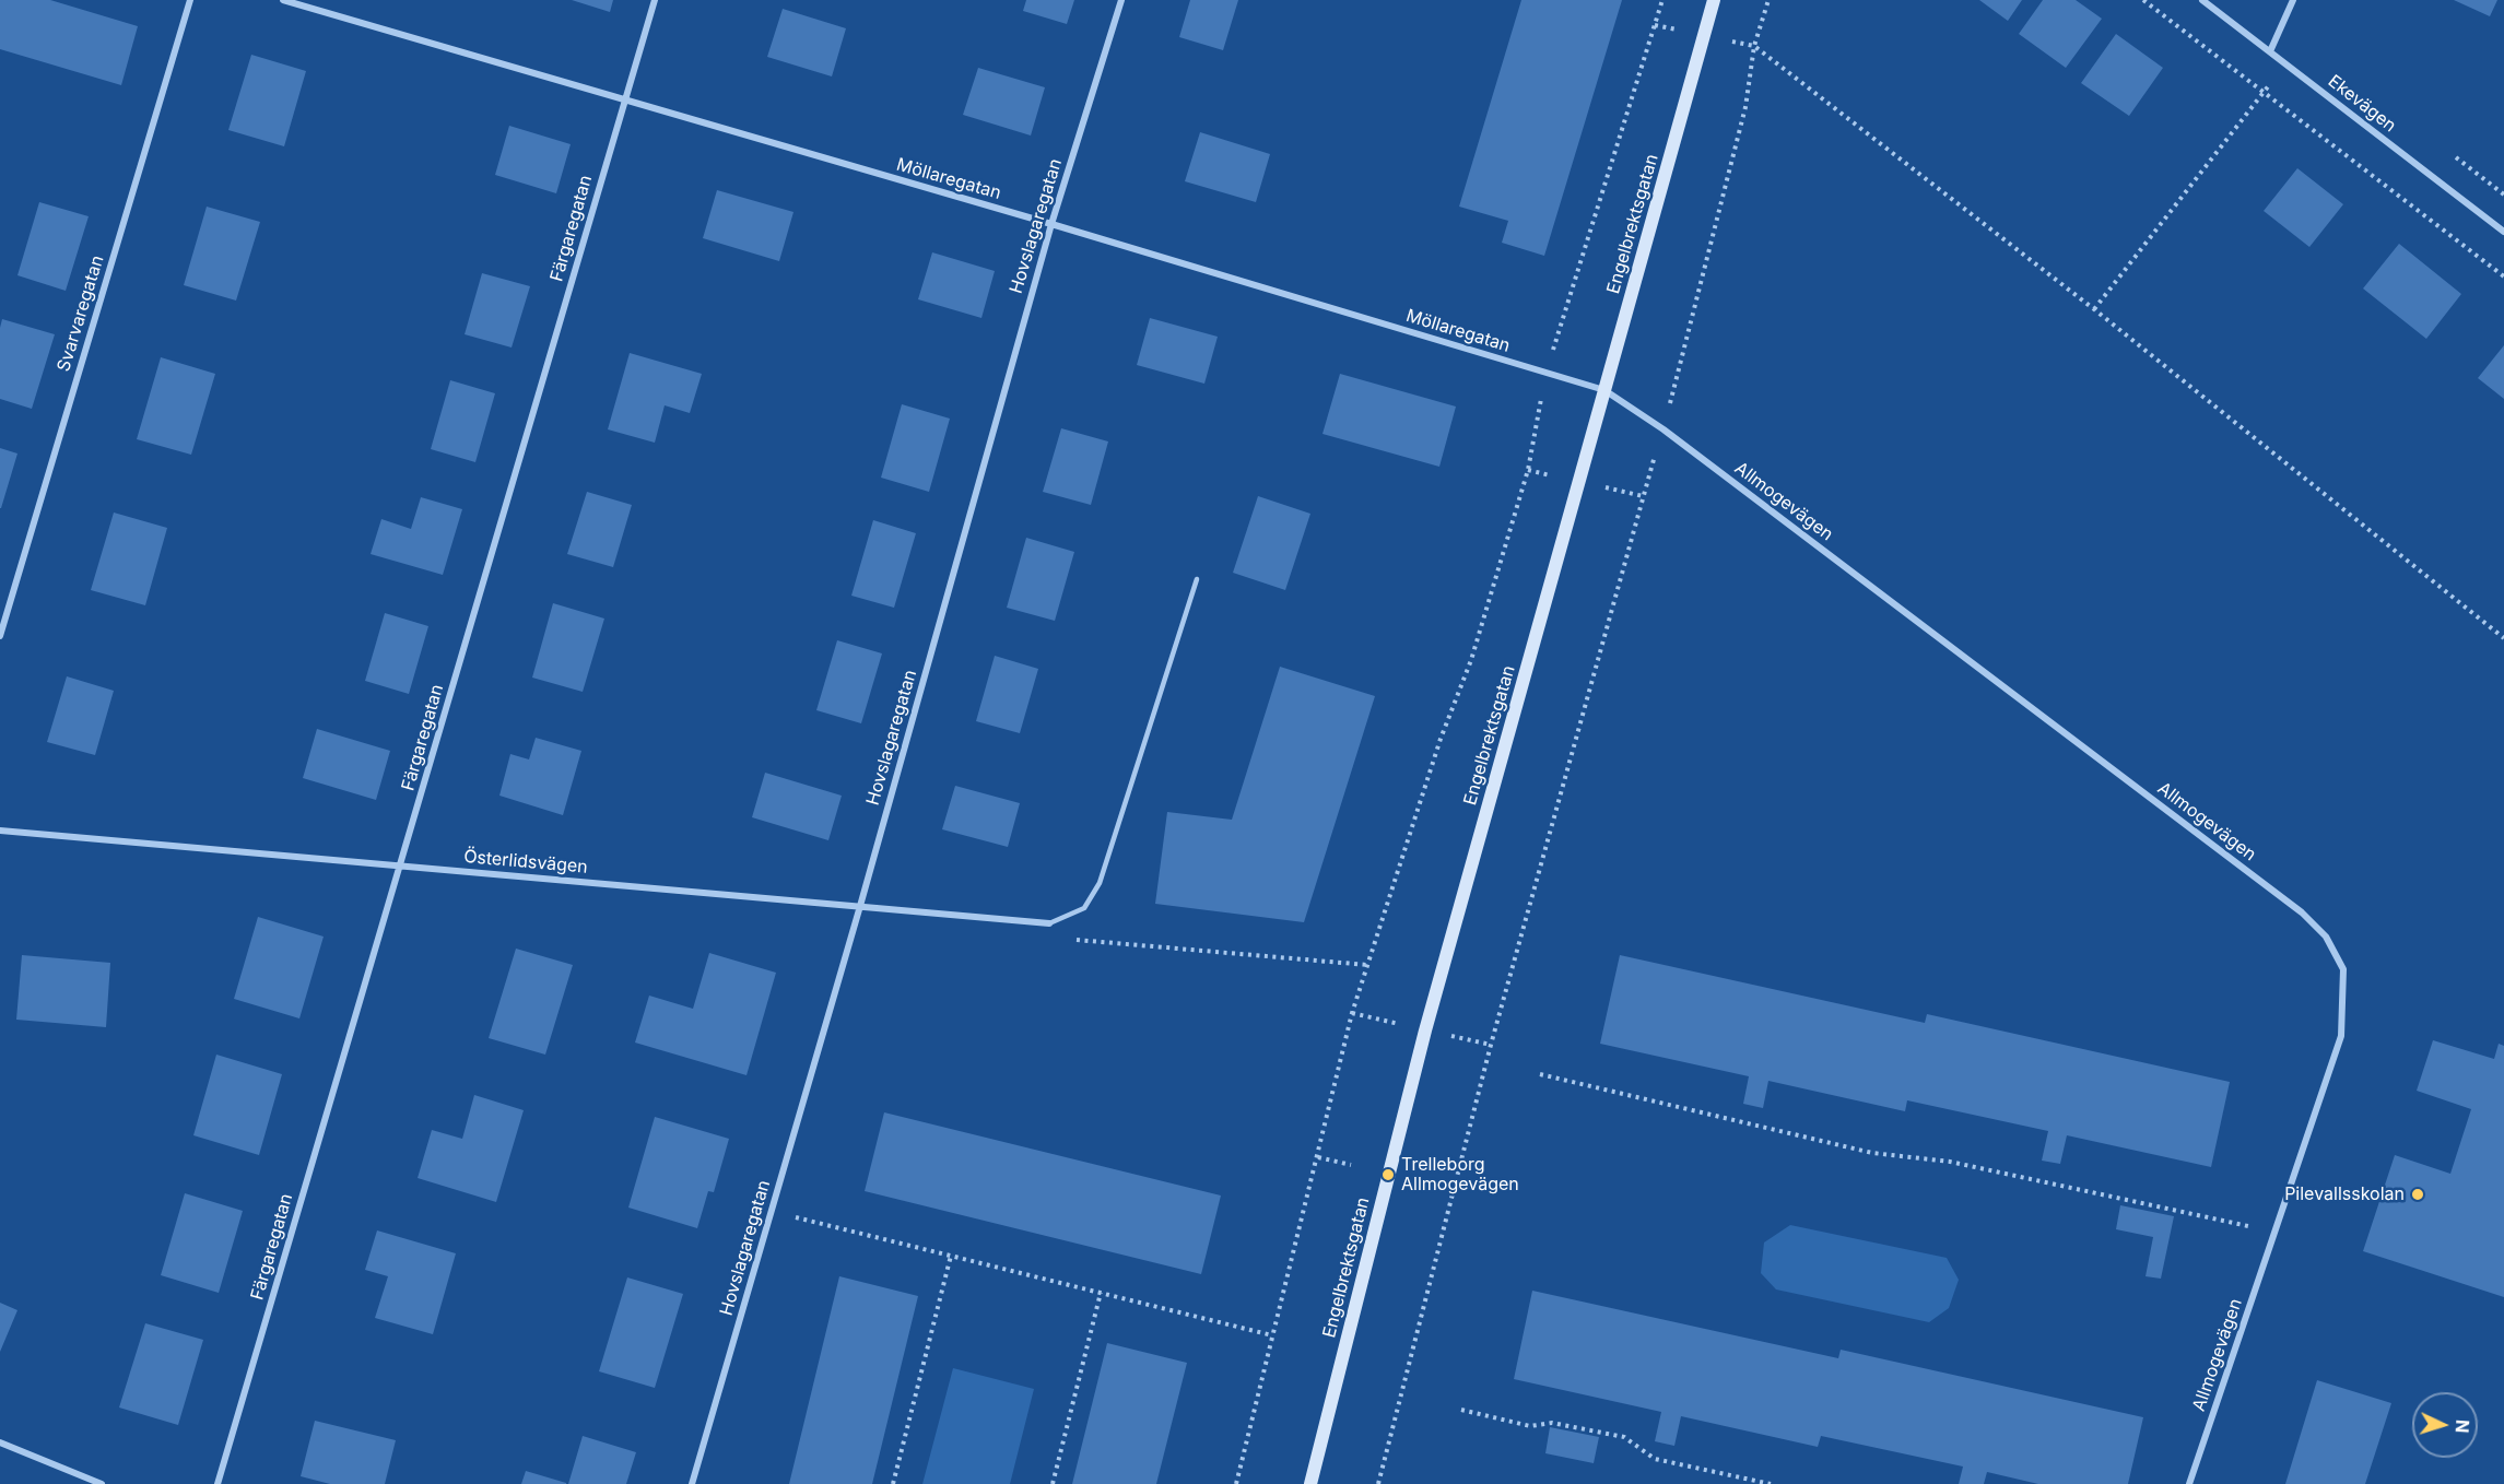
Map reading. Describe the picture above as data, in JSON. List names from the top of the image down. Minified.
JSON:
{"streets":{"main road":["Engelbrektsgatan"],"street":["Ekevägen","Möllaregatan","Hovslagaregatan","Färgaregatan","Svarvaregatan","Allmogevägen","Österlidsvägen"]},"crossings":[["Möllaregatan","Engelbrektsgatan"],["Möllaregatan","Hovslagaregatan"],["Möllaregatan","Färgaregatan"],["Möllaregatan","Allmogevägen"],["Engelbrektsgatan","Allmogevägen"],["Hovslagaregatan","Österlidsvägen"],["Färgaregatan","Österlidsvägen"]],"places":["Trelleborg Allmogevägen","Pilevallsskolan"],"north":"right"}
